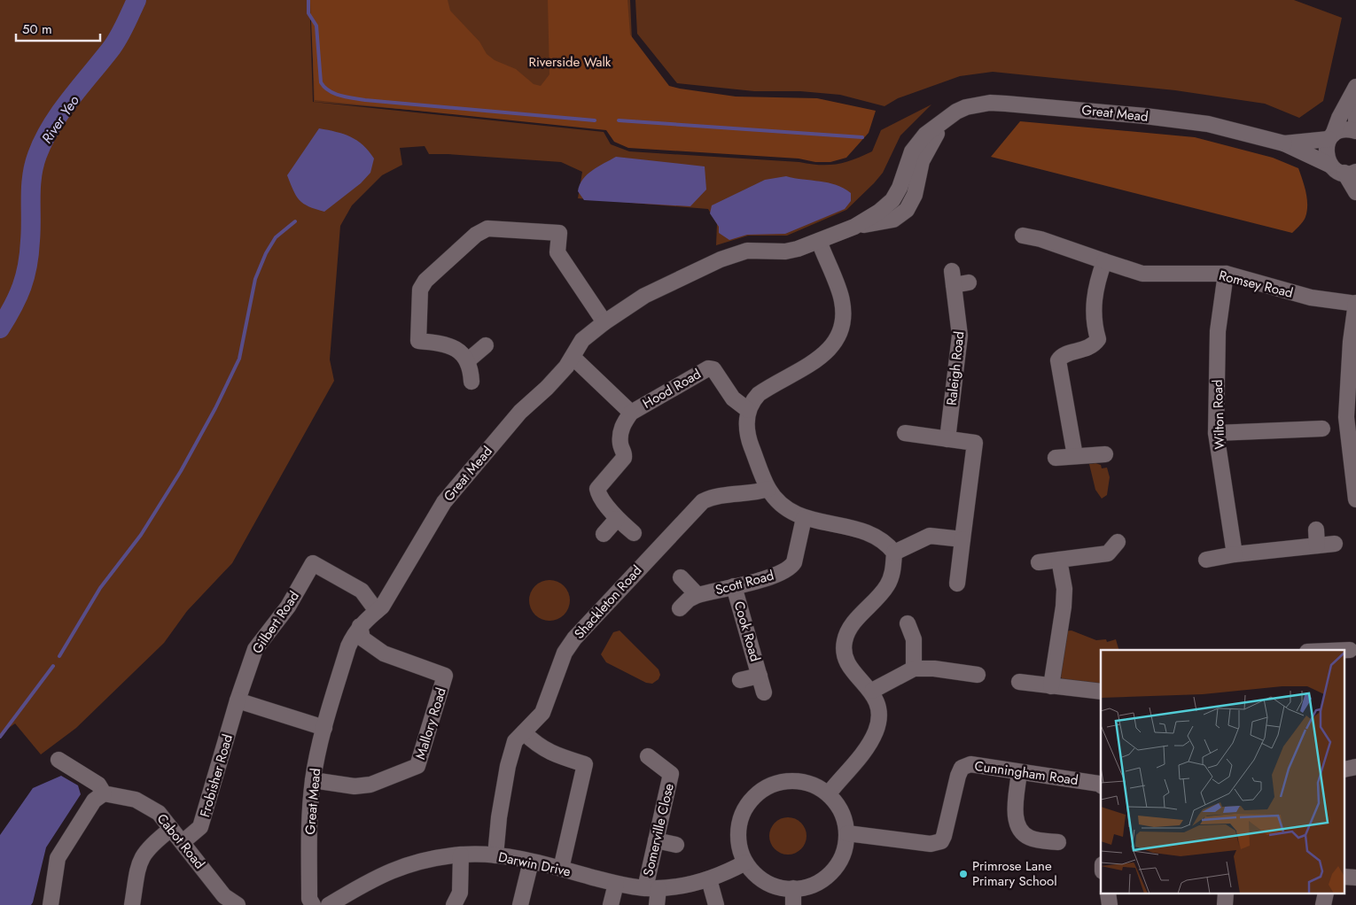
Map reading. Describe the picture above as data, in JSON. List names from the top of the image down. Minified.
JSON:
{"streets":{"street":["Great Mead","Romsey Road","Raleigh Road","Hood Road","Wilton Road","Scott Road","Shackleton Road","Gilbert Road","Cook Road","Mallory Road","Cunningham Road","Frobisher Road","Somerville Close","Cabot Road","Darwin Drive"]},"crossings":[["Great Mead","Hood Road"],["Great Mead","Gilbert Road"],["Great Mead","Mallory Road"],["Romsey Road","Wilton Road"],["Scott Road","Cook Road"],["Shackleton Road","Darwin Drive"],["Gilbert Road","Frobisher Road"],["Cunningham Road","Darwin Drive"],["Frobisher Road","Cabot Road"],["Somerville Close","Darwin Drive"]],"water":["River Yeo"],"parks":["Riverside Walk"],"places":["Primrose Lane Primary School"],"scale_bar":"50 m"}
